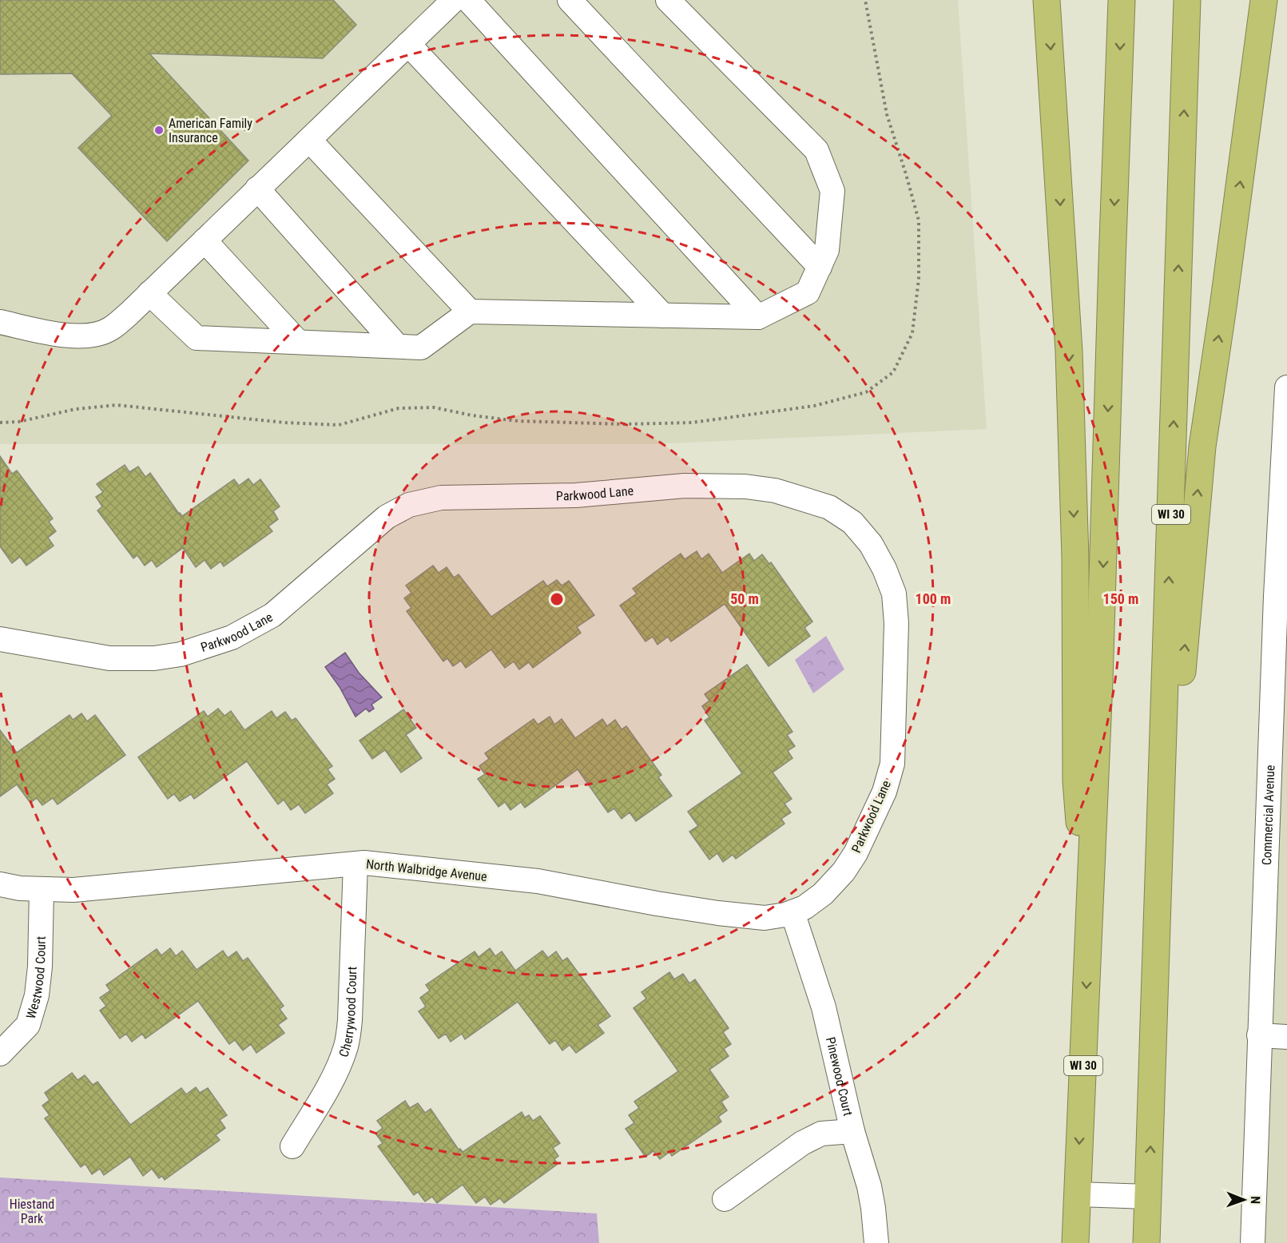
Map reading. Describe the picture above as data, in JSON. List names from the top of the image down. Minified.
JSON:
{"streets":{"highway":["WI 30"],"street":["Parkwood Lane","Commercial Avenue","North Walbridge Avenue","Westwood Court","Cherrywood Court","Pinewood Court"]},"crossings":[["Parkwood Lane","North Walbridge Avenue"],["North Walbridge Avenue","Westwood Court"],["North Walbridge Avenue","Cherrywood Court"],["North Walbridge Avenue","Pinewood Court"]],"parks":["Hiestand Park"],"places":["American Family Insurance"],"north":"right","rings":["50 m","100 m","150 m"]}
